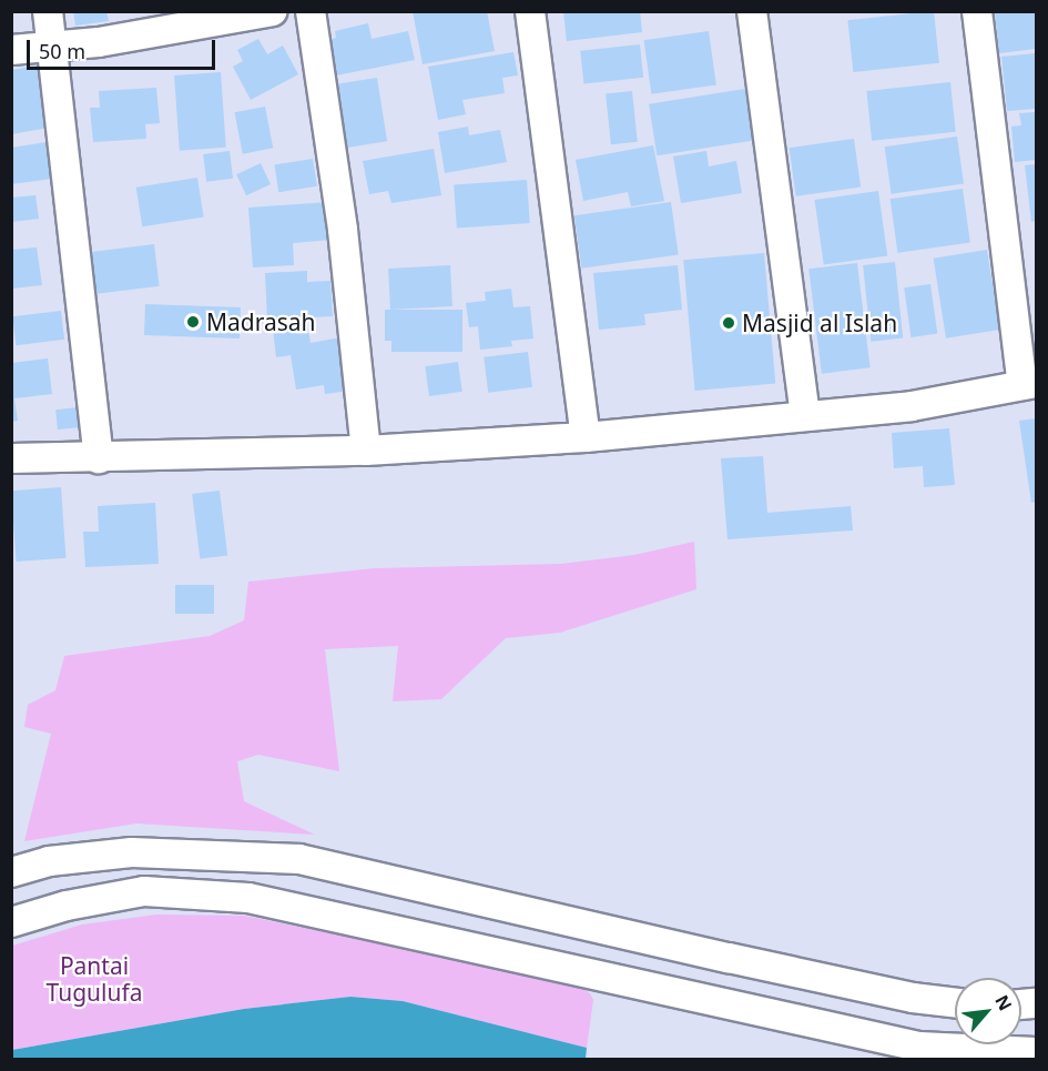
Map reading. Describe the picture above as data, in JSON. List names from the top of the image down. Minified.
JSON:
{"parks":["Pantai Tugulufa"],"places":["Madrasah","Masjid al Islah"],"scale_bar":"50 m","north":"top right"}
